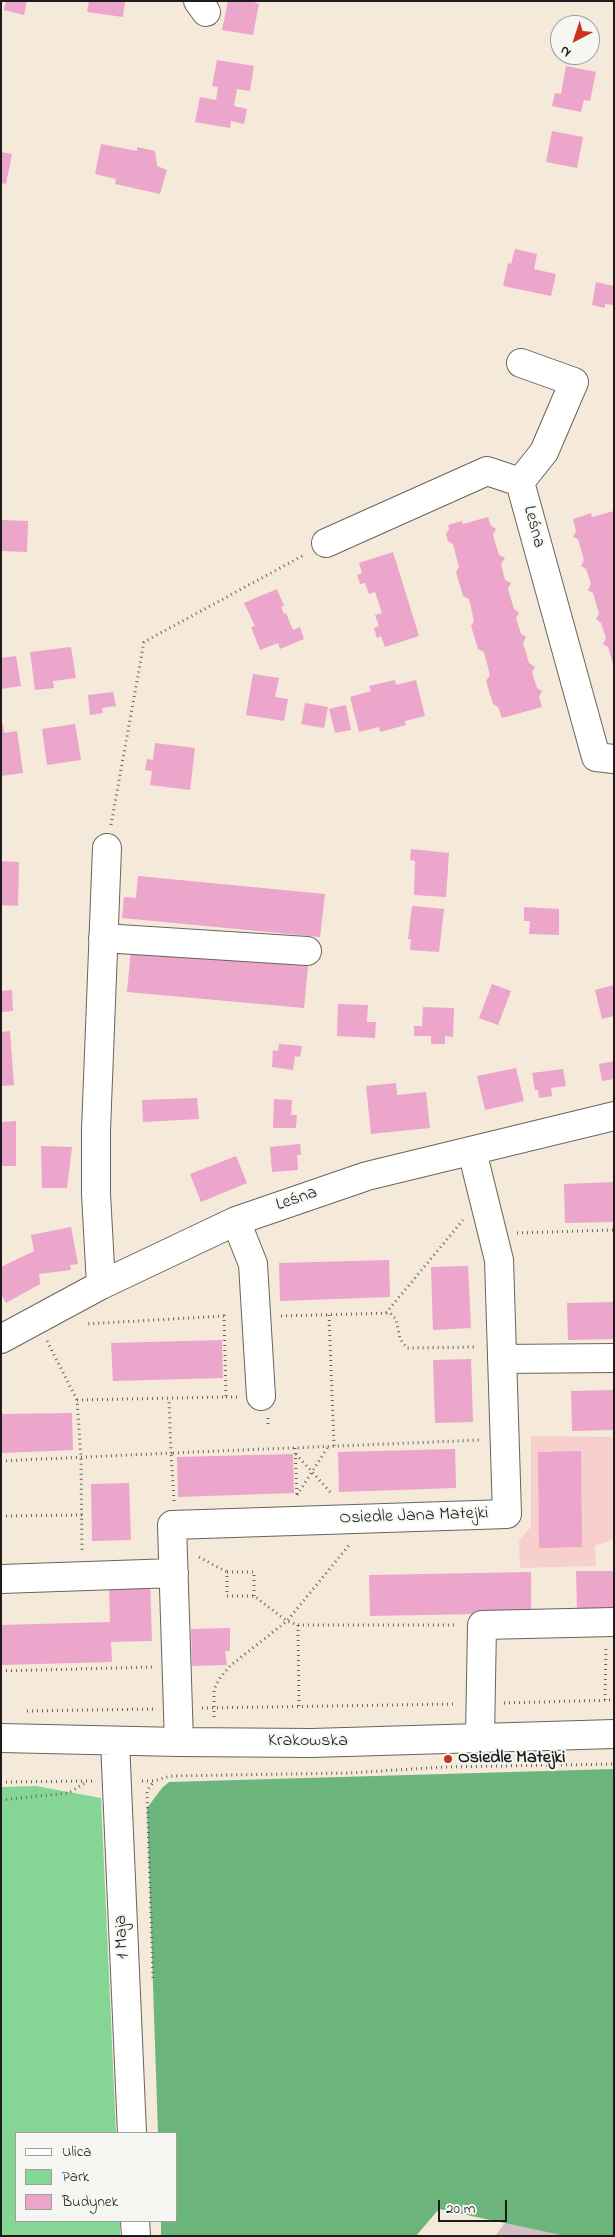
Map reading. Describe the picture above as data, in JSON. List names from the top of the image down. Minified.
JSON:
{"streets":{"street":["Leśna","Osiedle Jana Matejki","Krakowska","1 Maja"]},"crossings":[["Leśna","Osiedle Jana Matejki"],["Osiedle Jana Matejki","Krakowska"],["Krakowska","1 Maja"]],"places":["Osiedle Matejki"],"legend":["Ulica","Park","Budynek"],"scale_bar":"20 m","north":"bottom left"}
